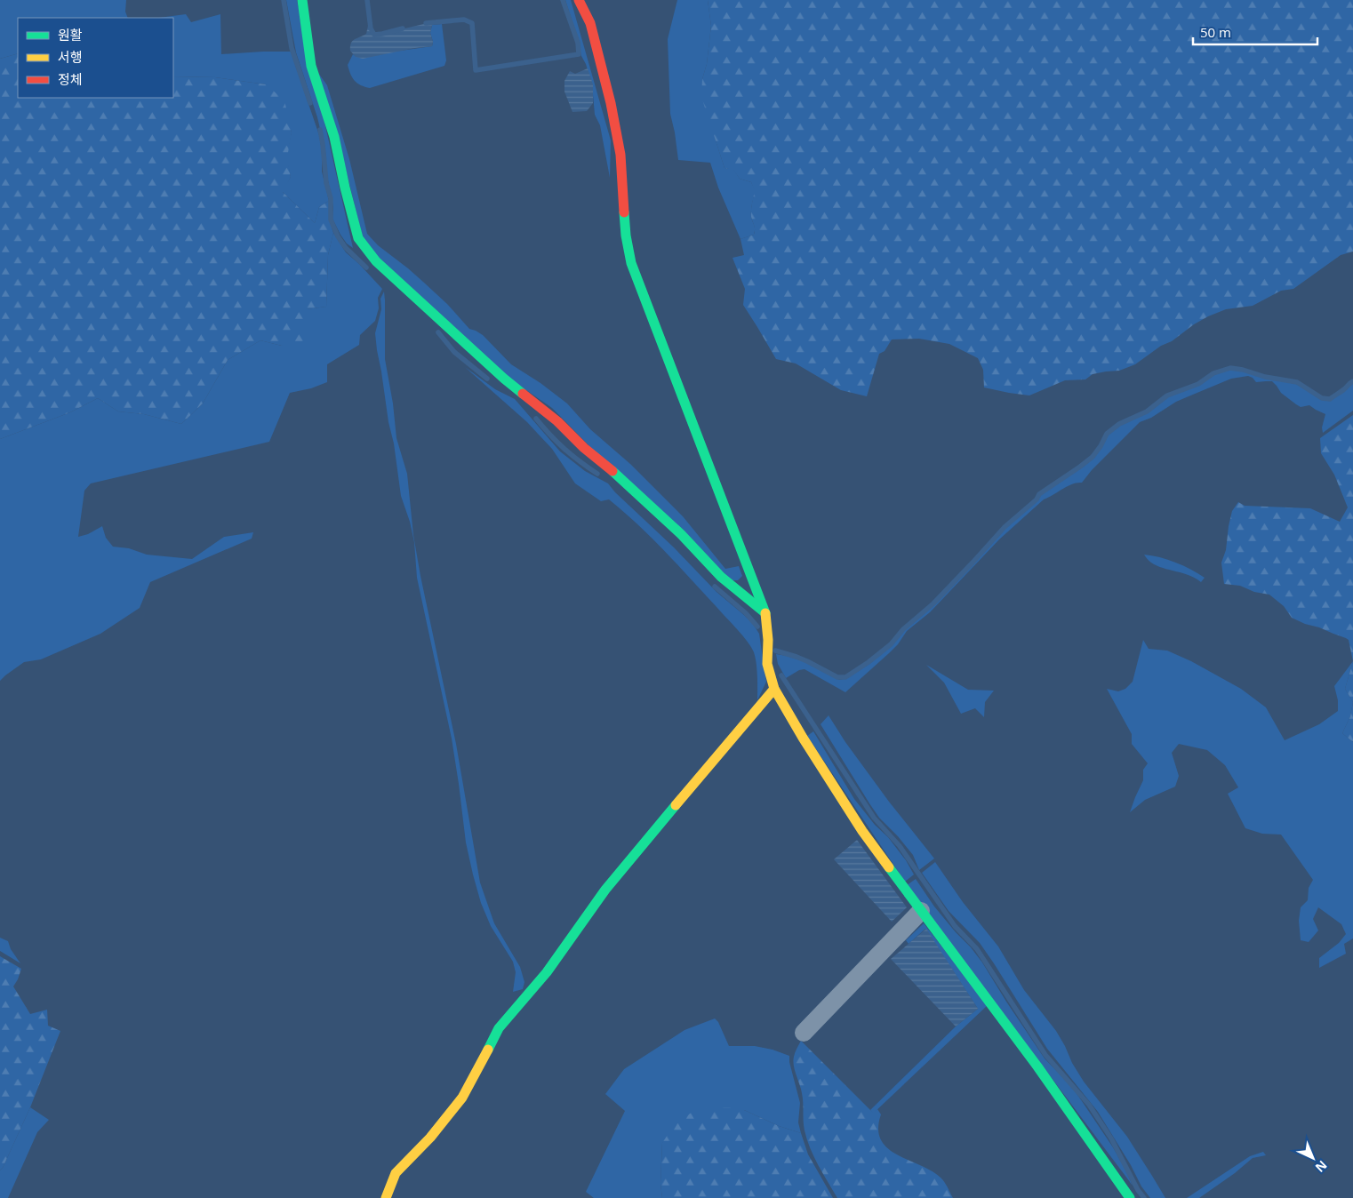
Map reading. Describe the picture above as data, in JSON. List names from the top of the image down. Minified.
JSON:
{"legend":["원활","서행","정체"],"scale_bar":"50 m","north":"bottom right"}
